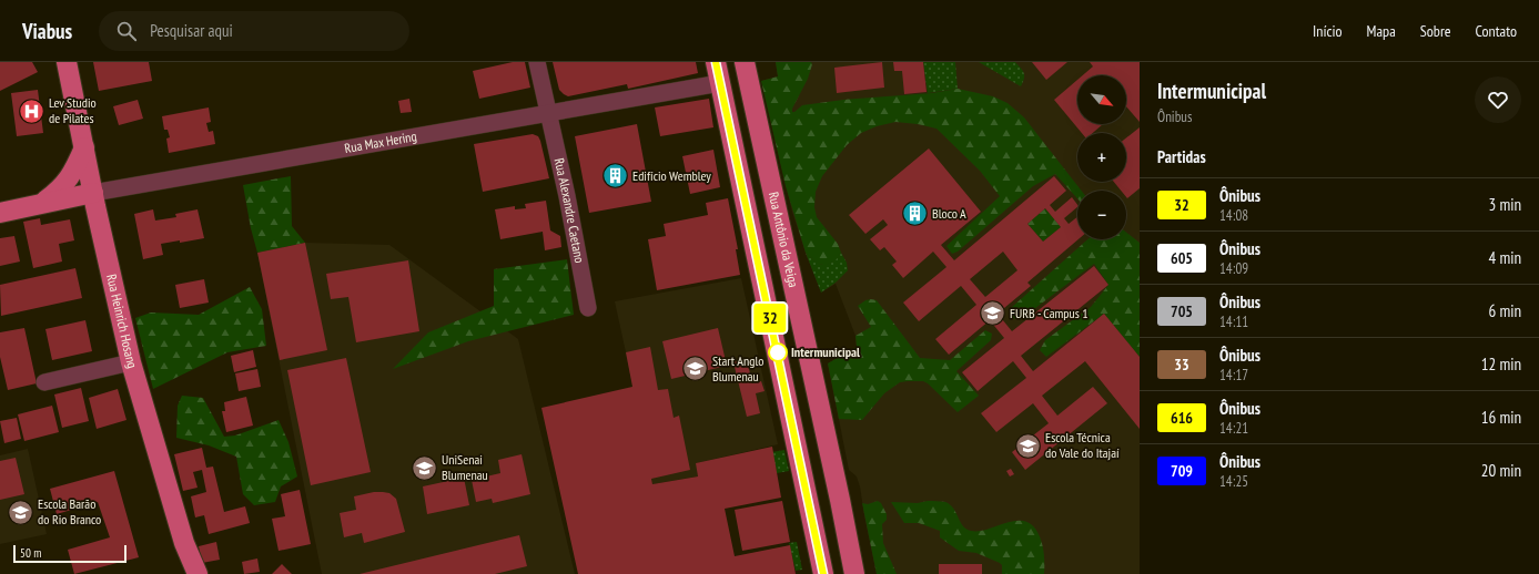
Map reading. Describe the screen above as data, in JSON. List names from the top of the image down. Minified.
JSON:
{"streets":{"main road":["Rua Max Hering","Rua Antônio da Veiga","Rua Heinrich Hosang"],"street":["Rua Alexandre Caetano"]},"crossings":[["Rua Max Hering","Rua Alexandre Caetano"],["Rua Max Hering","Rua Heinrich Hosang"]],"places":{"hospital":["Lev Studio de Pilates"],"building":["Edifício Wembley","Bloco A"],"school or university":["FURB - Campus 1","Start Anglo Blumenau","Escola Técnica do Vale do Itajaí","UniSenai Blumenau","Escola Barão do Rio Branco"],"other":["Intermunicipal"]},"lines":["bus line 32"],"scale_bar":"50 m","north":"bottom right","page":{"header":"Viabus","search":"Pesquisar aqui","nav":["Início","Mapa","Sobre","Contato"],"on_map":"32","heading":[["Intermunicipal","Ônibus"],"Partidas"],"map_buttons":["+","−"],"list":[{"mark":"32","name":"Ônibus","note":"14:08","value":"3 min"},{"mark":"605","name":"Ônibus","note":"14:09","value":"4 min"},{"mark":"705","name":"Ônibus","note":"14:11","value":"6 min"},{"mark":"33","name":"Ônibus","note":"14:17","value":"12 min"},{"mark":"616","name":"Ônibus","note":"14:21","value":"16 min"},{"mark":"709","name":"Ônibus","note":"14:25","value":"20 min"}],"scale":"50 m"}}
